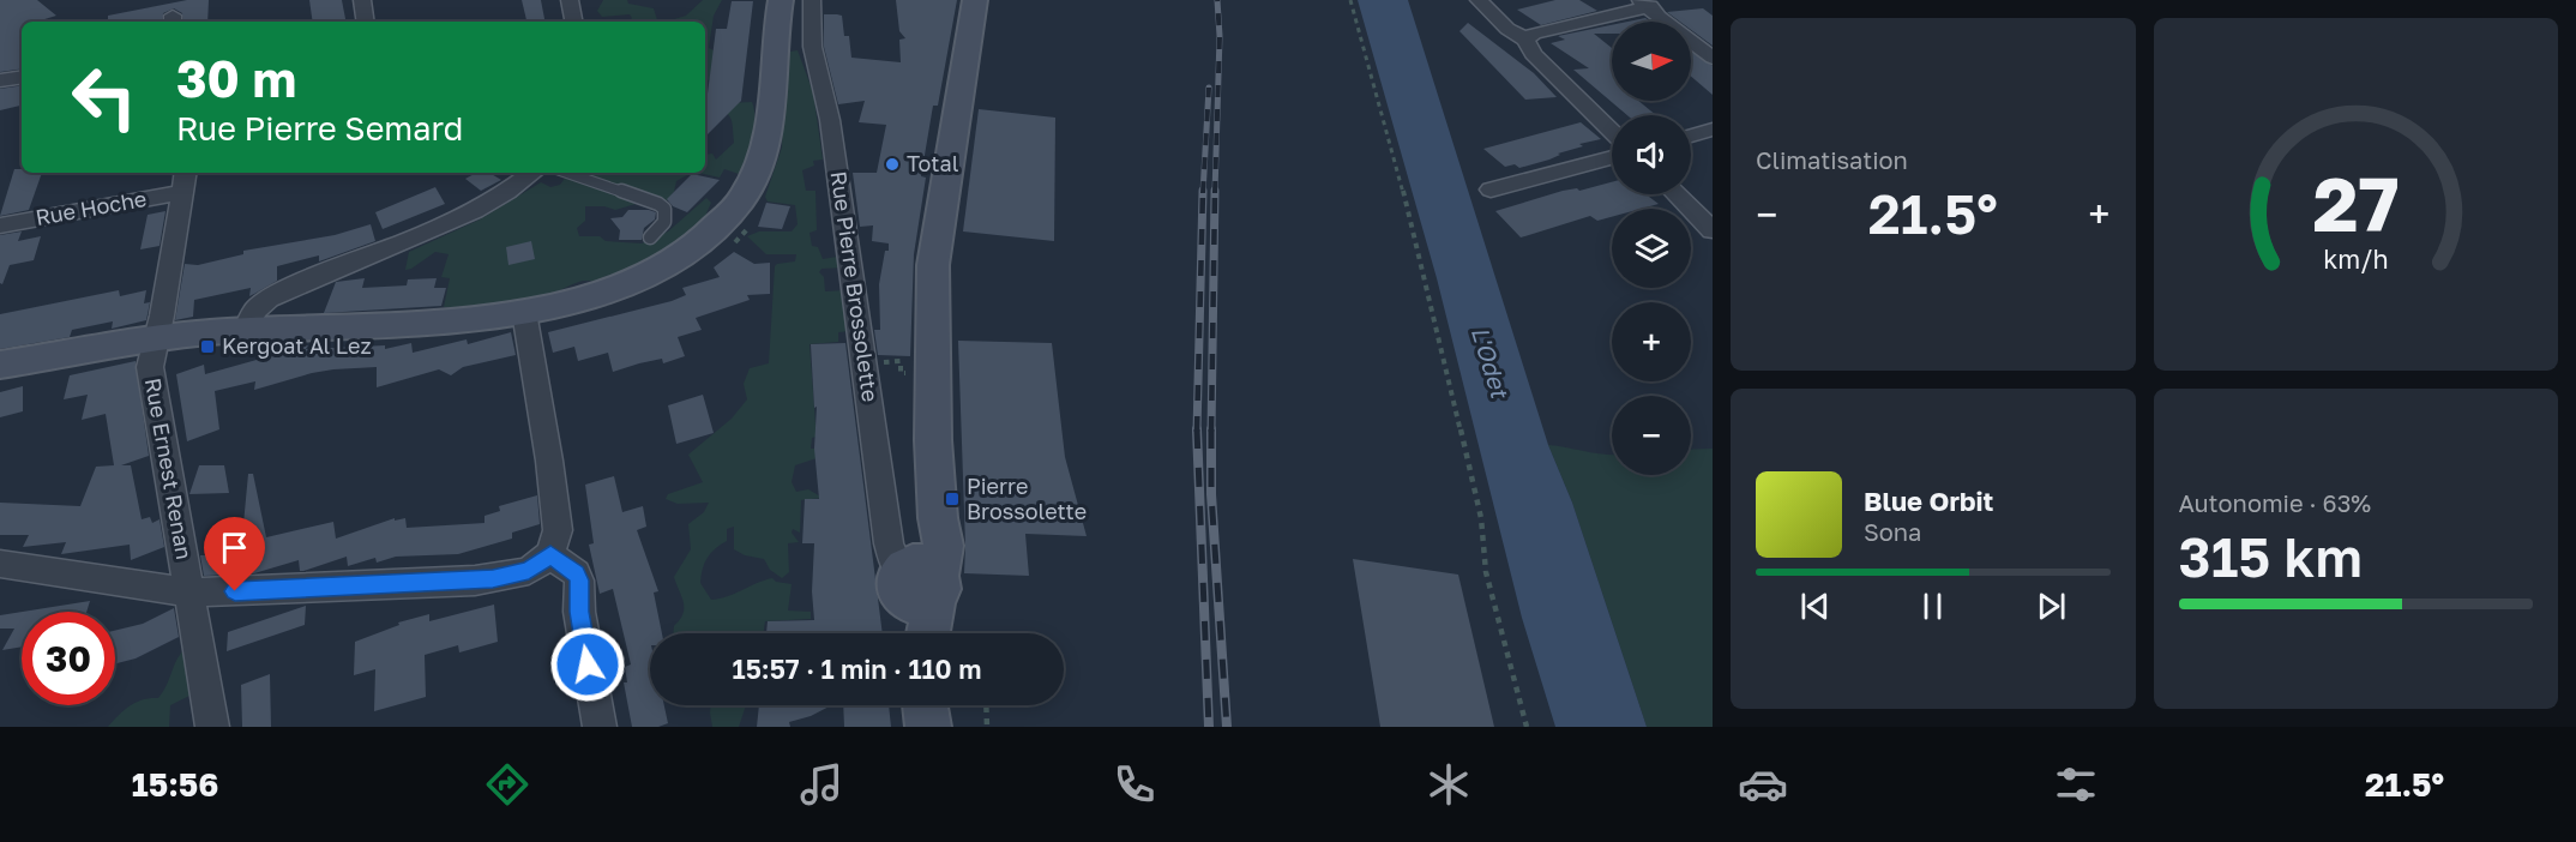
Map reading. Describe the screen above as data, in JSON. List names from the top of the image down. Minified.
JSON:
{"streets":{"street":["Rue Hoche","Rue Pierre Brossolette","Rue Ernest Renan"]},"crossings":[["Rue Hoche","Rue Ernest Renan"]],"water":["L'Odet"],"places":{"other":["Total"],"transit":["Kergoat Al Lez","Pierre Brossolette"]},"north":"right","page":{"tile":["Climatisation",["Autonomie · 63%","315 km"]],"map_buttons":["+","−"],"turn":["30 m","Rue Pierre Semard"],"heat":["−","21.5°","+"],"song":["Blue Orbit","Sona"],"limit":"30","trip":"15:57 · 1 min · 110 m","tabs":["15:56","21.5°"],"gauge":["27","km/h"]}}
